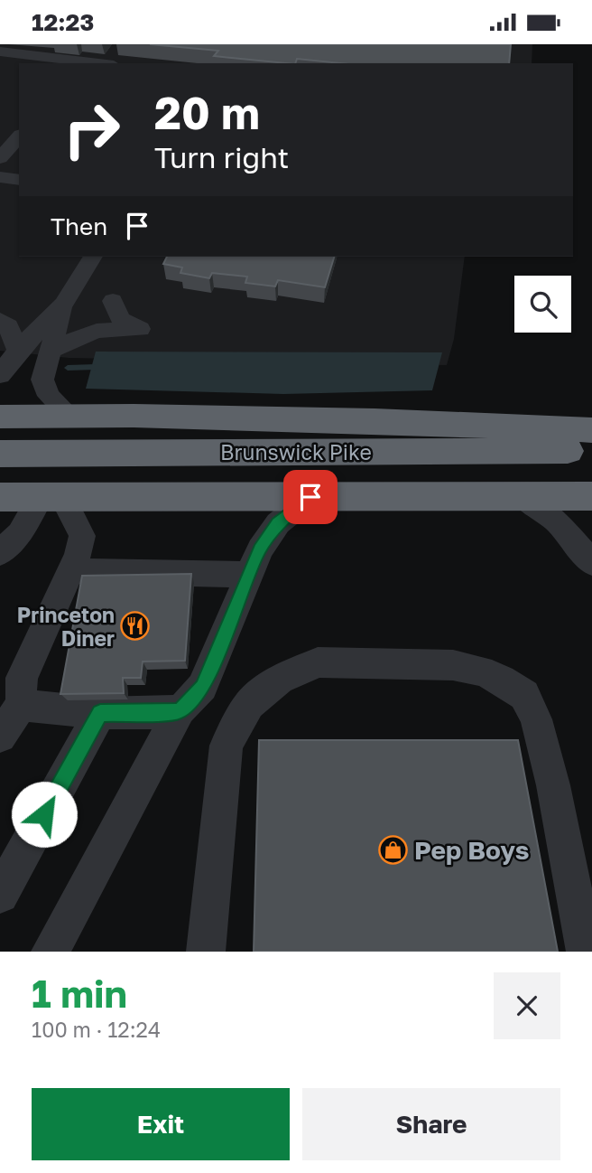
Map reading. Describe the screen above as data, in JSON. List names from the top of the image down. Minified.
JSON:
{"streets":{"highway":["Brunswick Pike"]},"places":{"restaurant":["Princeton Diner"],"shop":["Pep Boys"]},"page":{"status":"12:23","turn":["20 m","Turn right"],"then":"Then","heading":["1 min","100 m · 12:24"],"buttons":["Exit","Share"]}}
